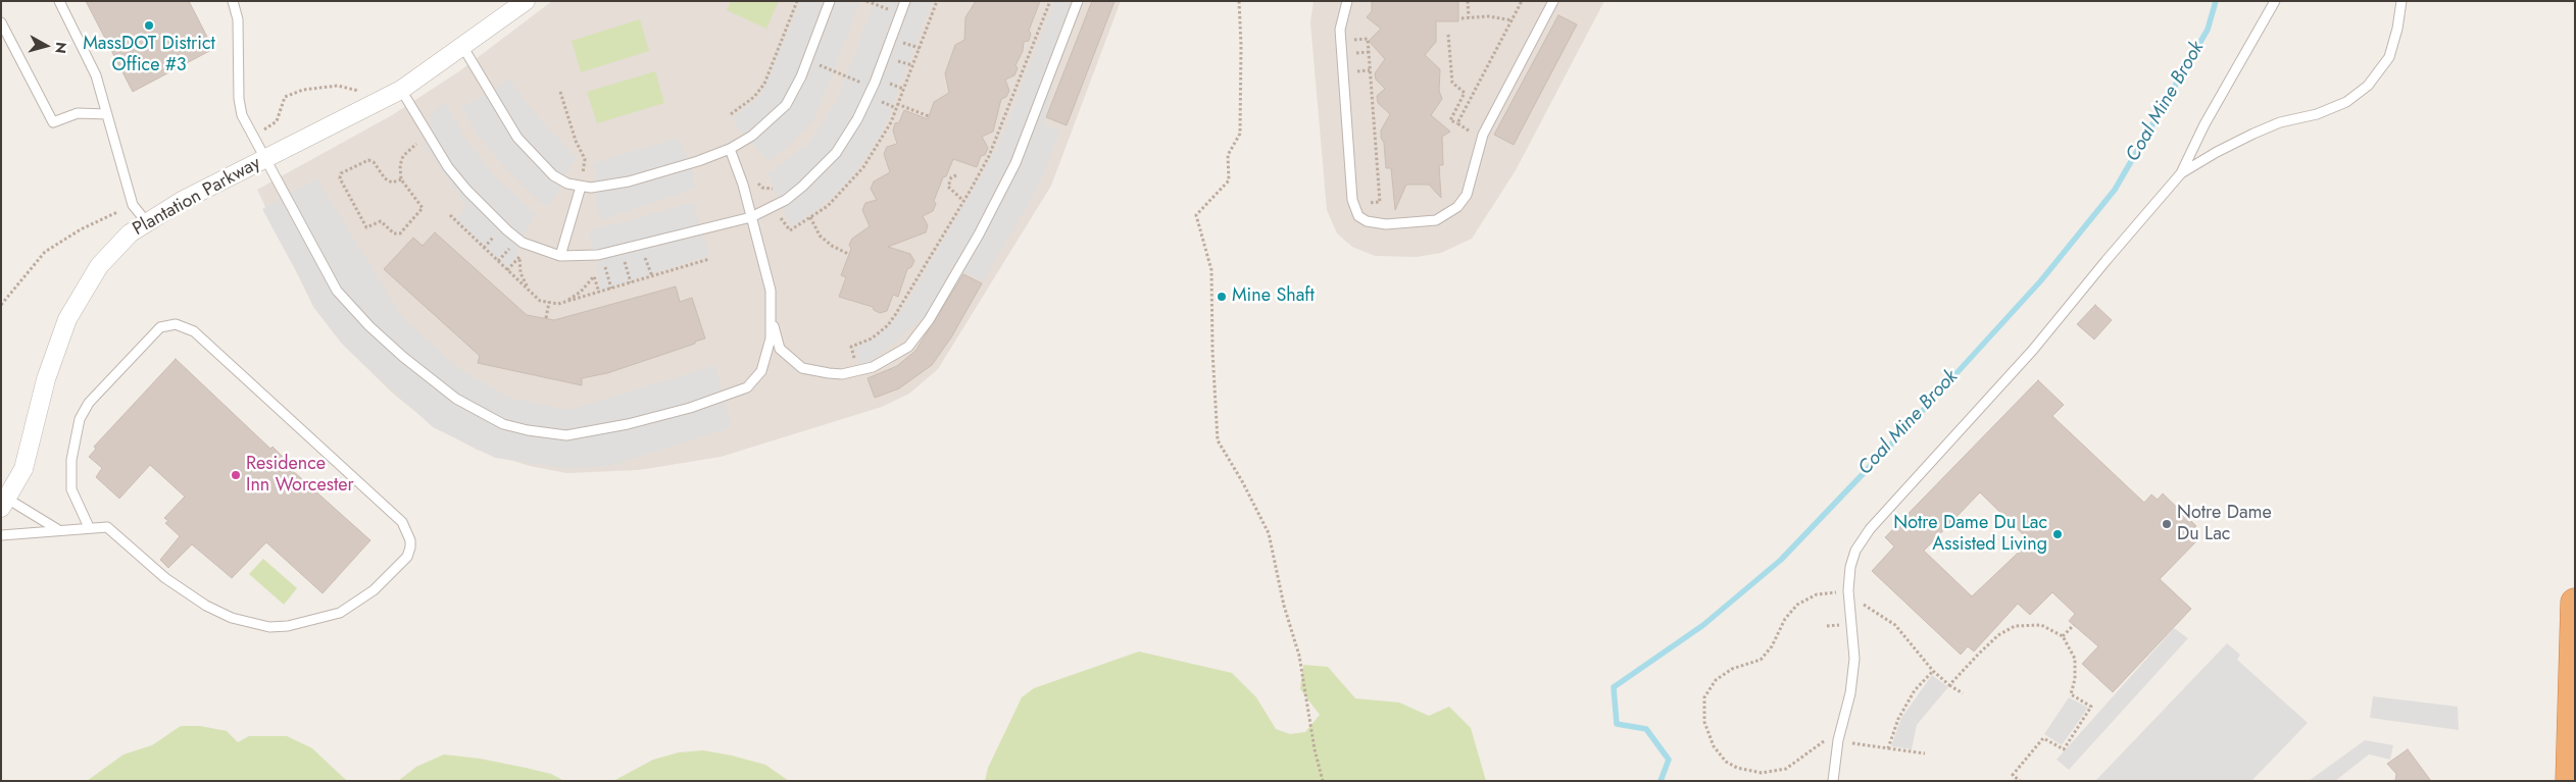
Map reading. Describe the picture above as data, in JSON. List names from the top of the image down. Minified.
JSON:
{"streets":{"street":["Plantation Parkway"]},"water":["Coal Mine Brook"],"places":["MassDOT District Office #3","Mine Shaft","Residence Inn Worcester","Notre Dame Du Lac","Notre Dame Du Lac Assisted Living"],"north":"right"}
